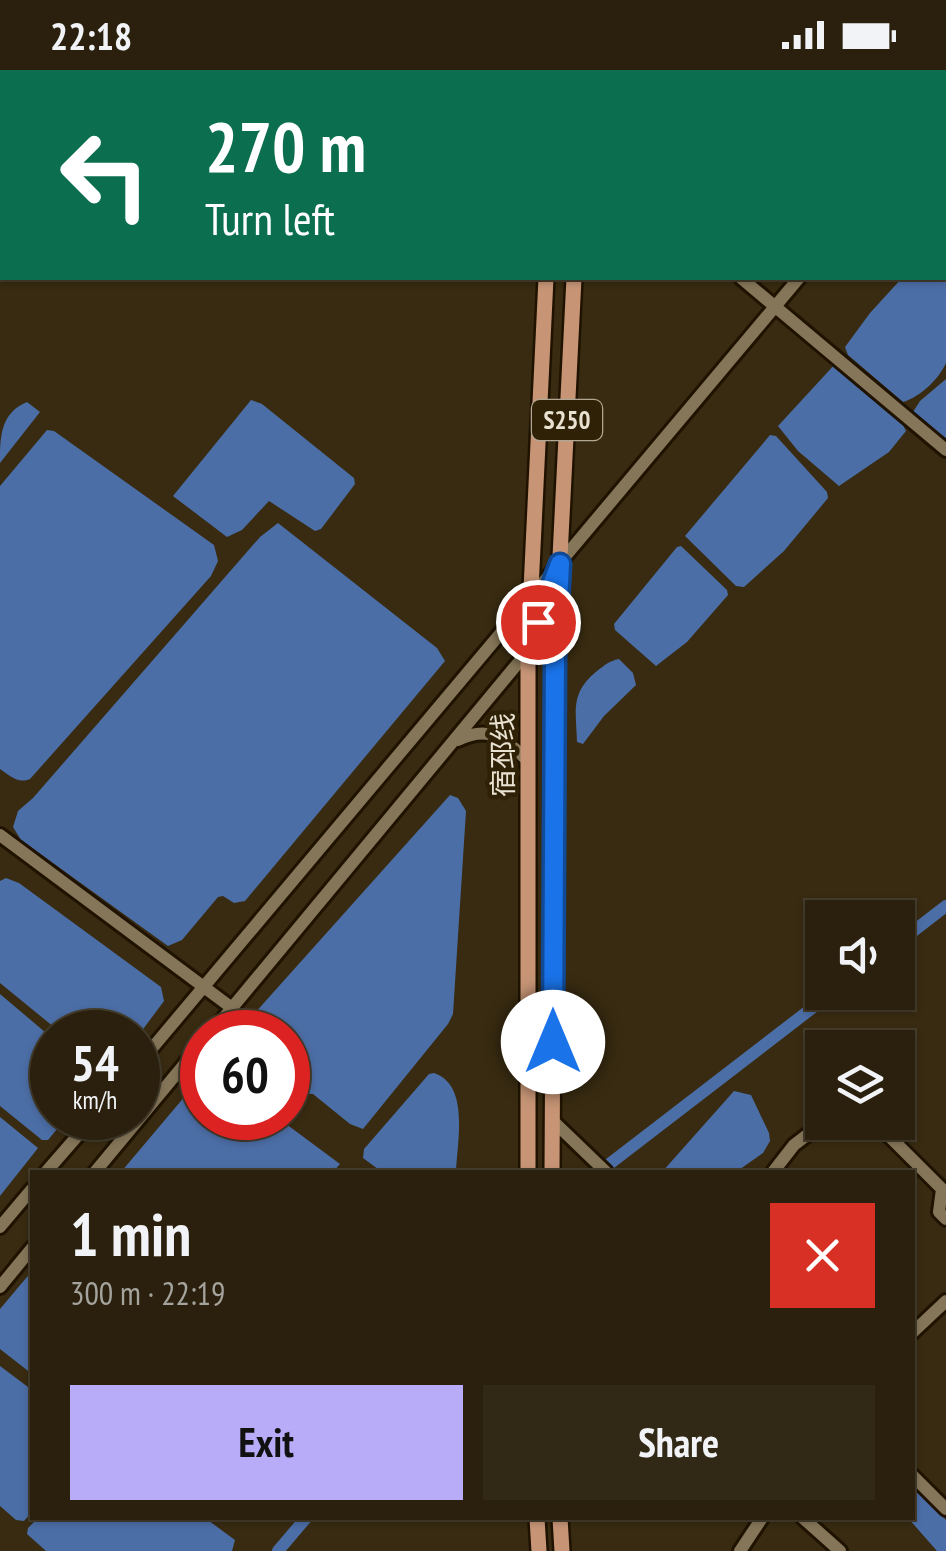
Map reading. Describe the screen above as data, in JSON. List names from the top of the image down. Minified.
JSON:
{"streets":{"main road":["S250","宿邳线"]},"page":{"status":"22:18","turn":["270 m","Turn left"],"speed":"54 km/h","limit":"60","heading":["1 min","300 m · 22:19"],"buttons":["Exit","Share"]}}
